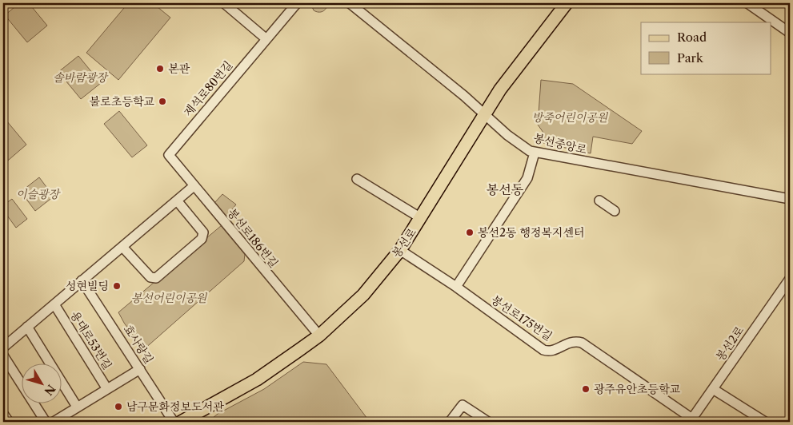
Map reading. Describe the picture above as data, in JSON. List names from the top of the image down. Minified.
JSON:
{"streets":{"main road":["봉선로"],"street":["제석로80번길","봉선중앙로","봉선로186번길","봉선로175번길","용대로53번길","봉선2로","효사랑길"]},"crossings":[["제석로80번길","봉선로186번길"],["봉선중앙로","봉선로"],["봉선로186번길","봉선로"],["봉선로","봉선로175번길"],["봉선로175번길","봉선2로"]],"districts":["봉선동"],"parks":["솔바람광장","방죽어린이공원","이슬광장","봉선어린이공원"],"places":["본관","불로초등학교","봉선2동 행정복지센터","성현빌딩","광주유안초등학교","남구문화정보도서관"],"legend":["Road","Park"],"north":"bottom right"}
